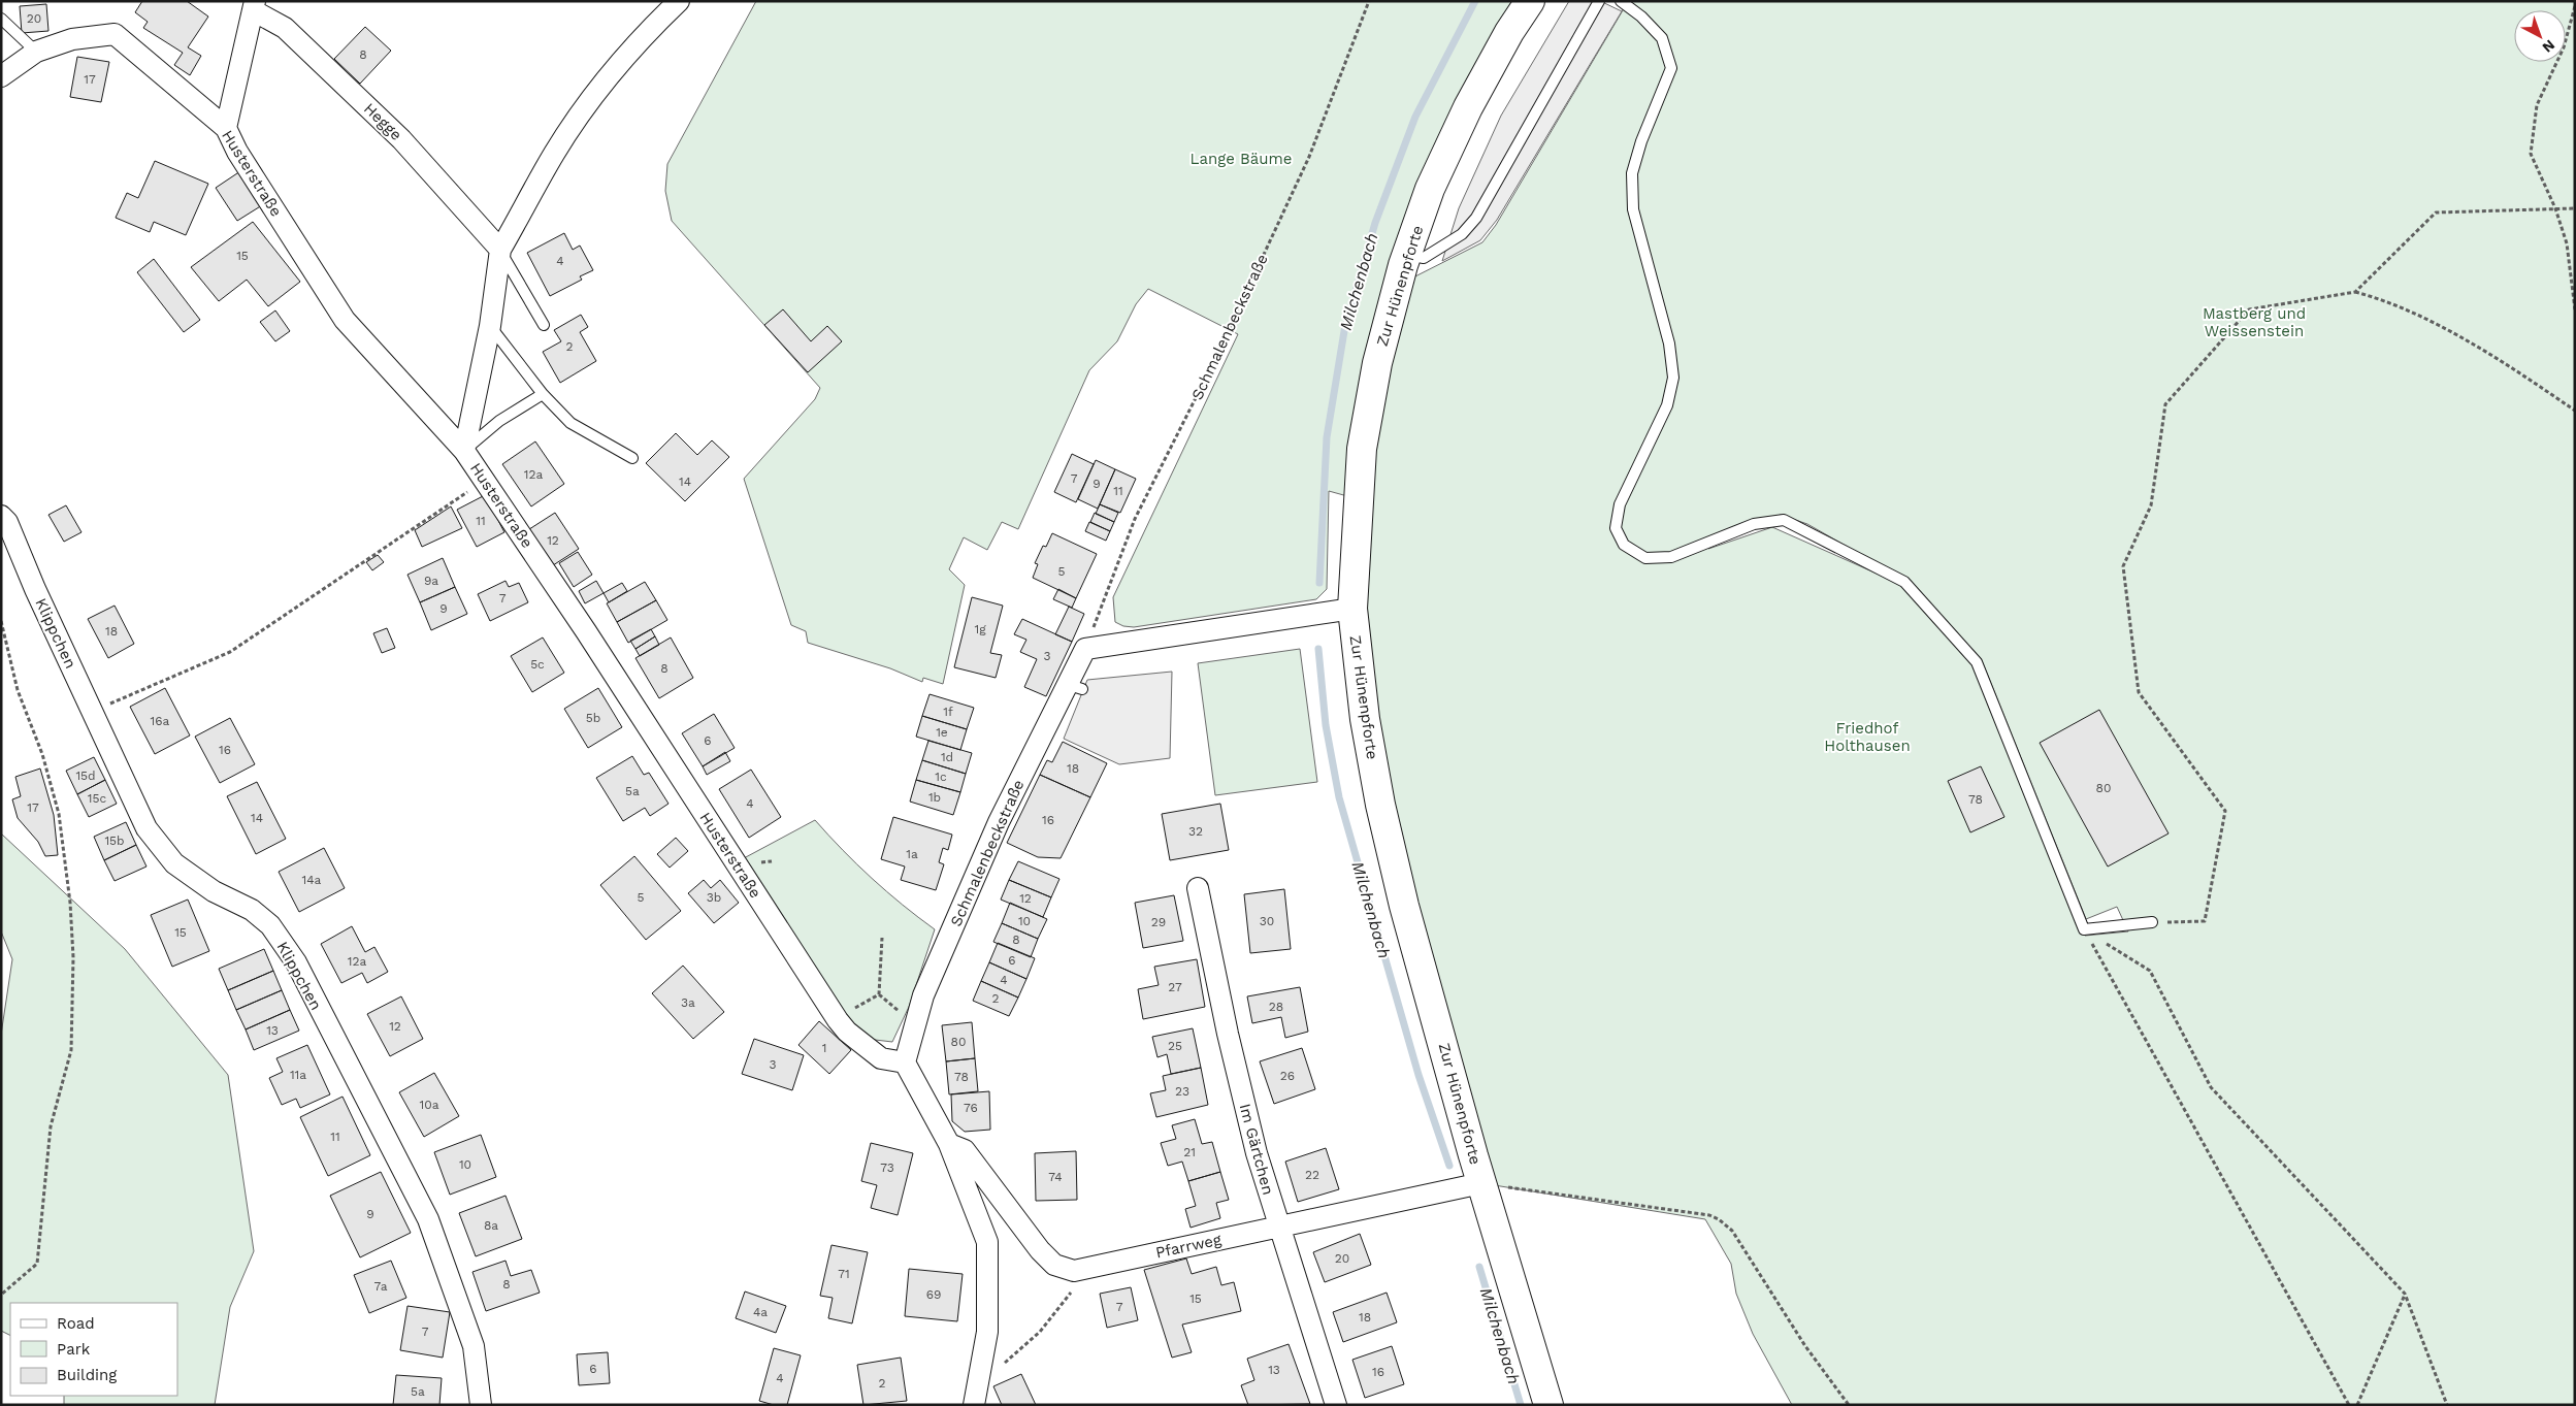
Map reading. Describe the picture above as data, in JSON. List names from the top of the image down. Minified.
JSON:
{"streets":{"main road":["Zur Hünenpforte"],"street":["Hegge","Husterstraße","Schmalenbeckstraße","Klippchen","Im Gärtchen","Pfarrweg"]},"crossings":[["Hegge","Husterstraße"],["Husterstraße","Schmalenbeckstraße"],["Zur Hünenpforte","Pfarrweg"],["Im Gärtchen","Pfarrweg"]],"water":["Milchenbach"],"parks":["Lange Bäume","Mastberg und Weissenstein","Friedhof Holthausen"],"house_numbers":["20","8","17","15","4","2","12a","7","14","9","11","11","12","5","9a","7","9","1g","18","3","5c","8","1f","5b","16a","1e","6","16","1d","18","15d","1c","80","5a","1b","15c","78","4","17","14","16","32","15b","1a","14a","5","3b","12","10","30","29","15","8","6","12a","4","27","2","3a","28","12","13","80","25","1","3","11a","26","78","23","10a","76","11","21","10","73","22","74","9","8a","20","71","8","7a","69","15","7","4a","18","7","6","13","16","4","2","5a"],"legend":["Road","Park","Building"],"north":"bottom right"}
